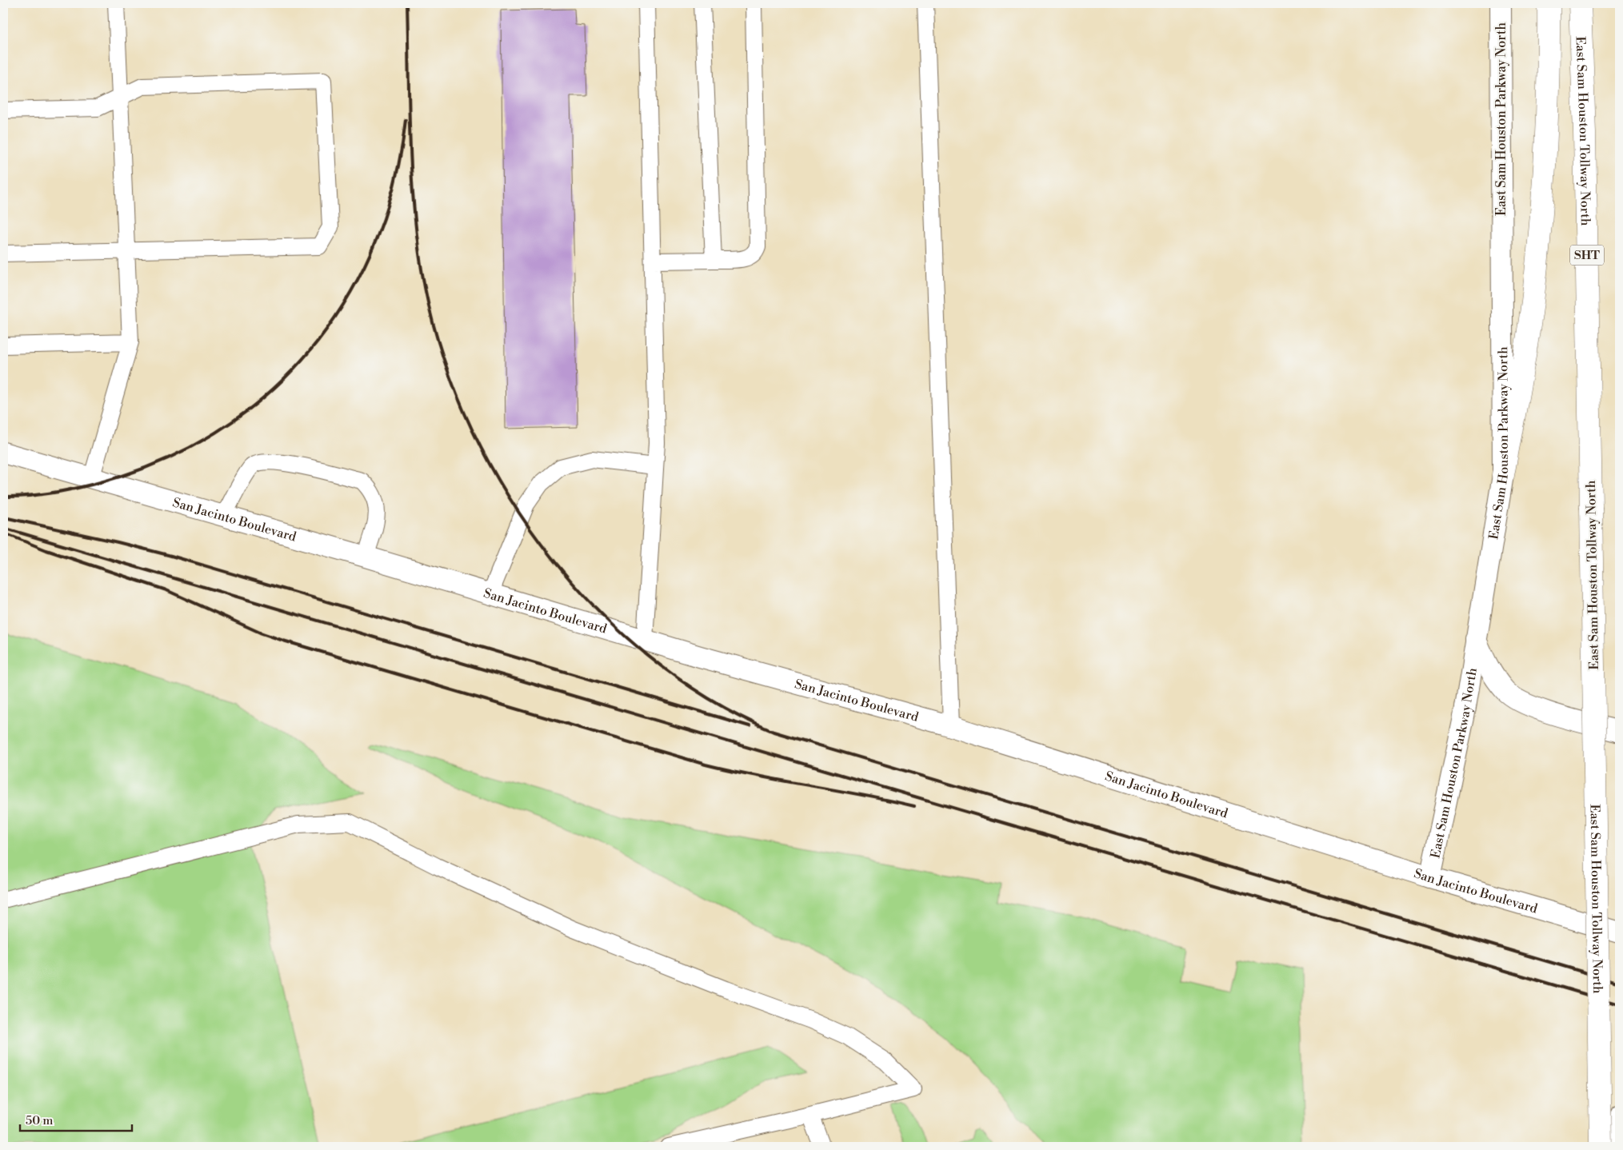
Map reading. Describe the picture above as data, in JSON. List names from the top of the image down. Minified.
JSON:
{"streets":{"highway":["East Sam Houston Tollway North","SHT"],"main road":["East Sam Houston Parkway North","San Jacinto Boulevard"]},"crossings":[["East Sam Houston Parkway North","San Jacinto Boulevard"]],"scale_bar":"50 m"}
